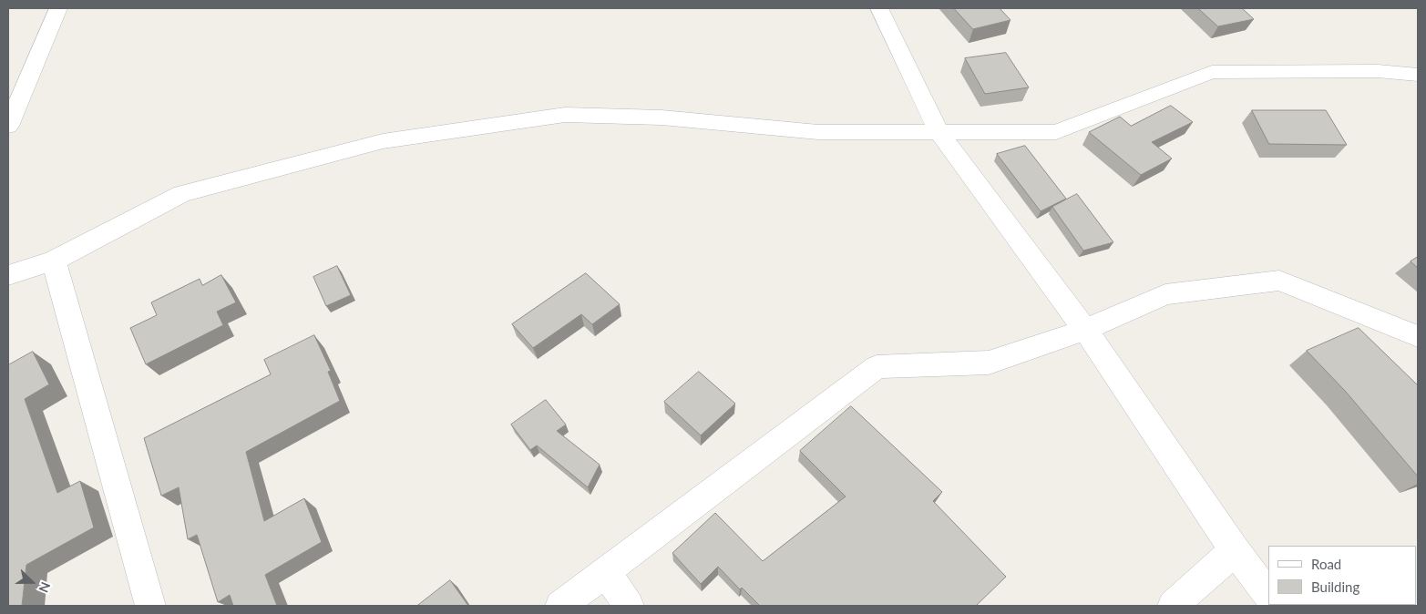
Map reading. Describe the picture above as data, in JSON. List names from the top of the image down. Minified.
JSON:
{"legend":["Road","Building"],"north":"right"}
